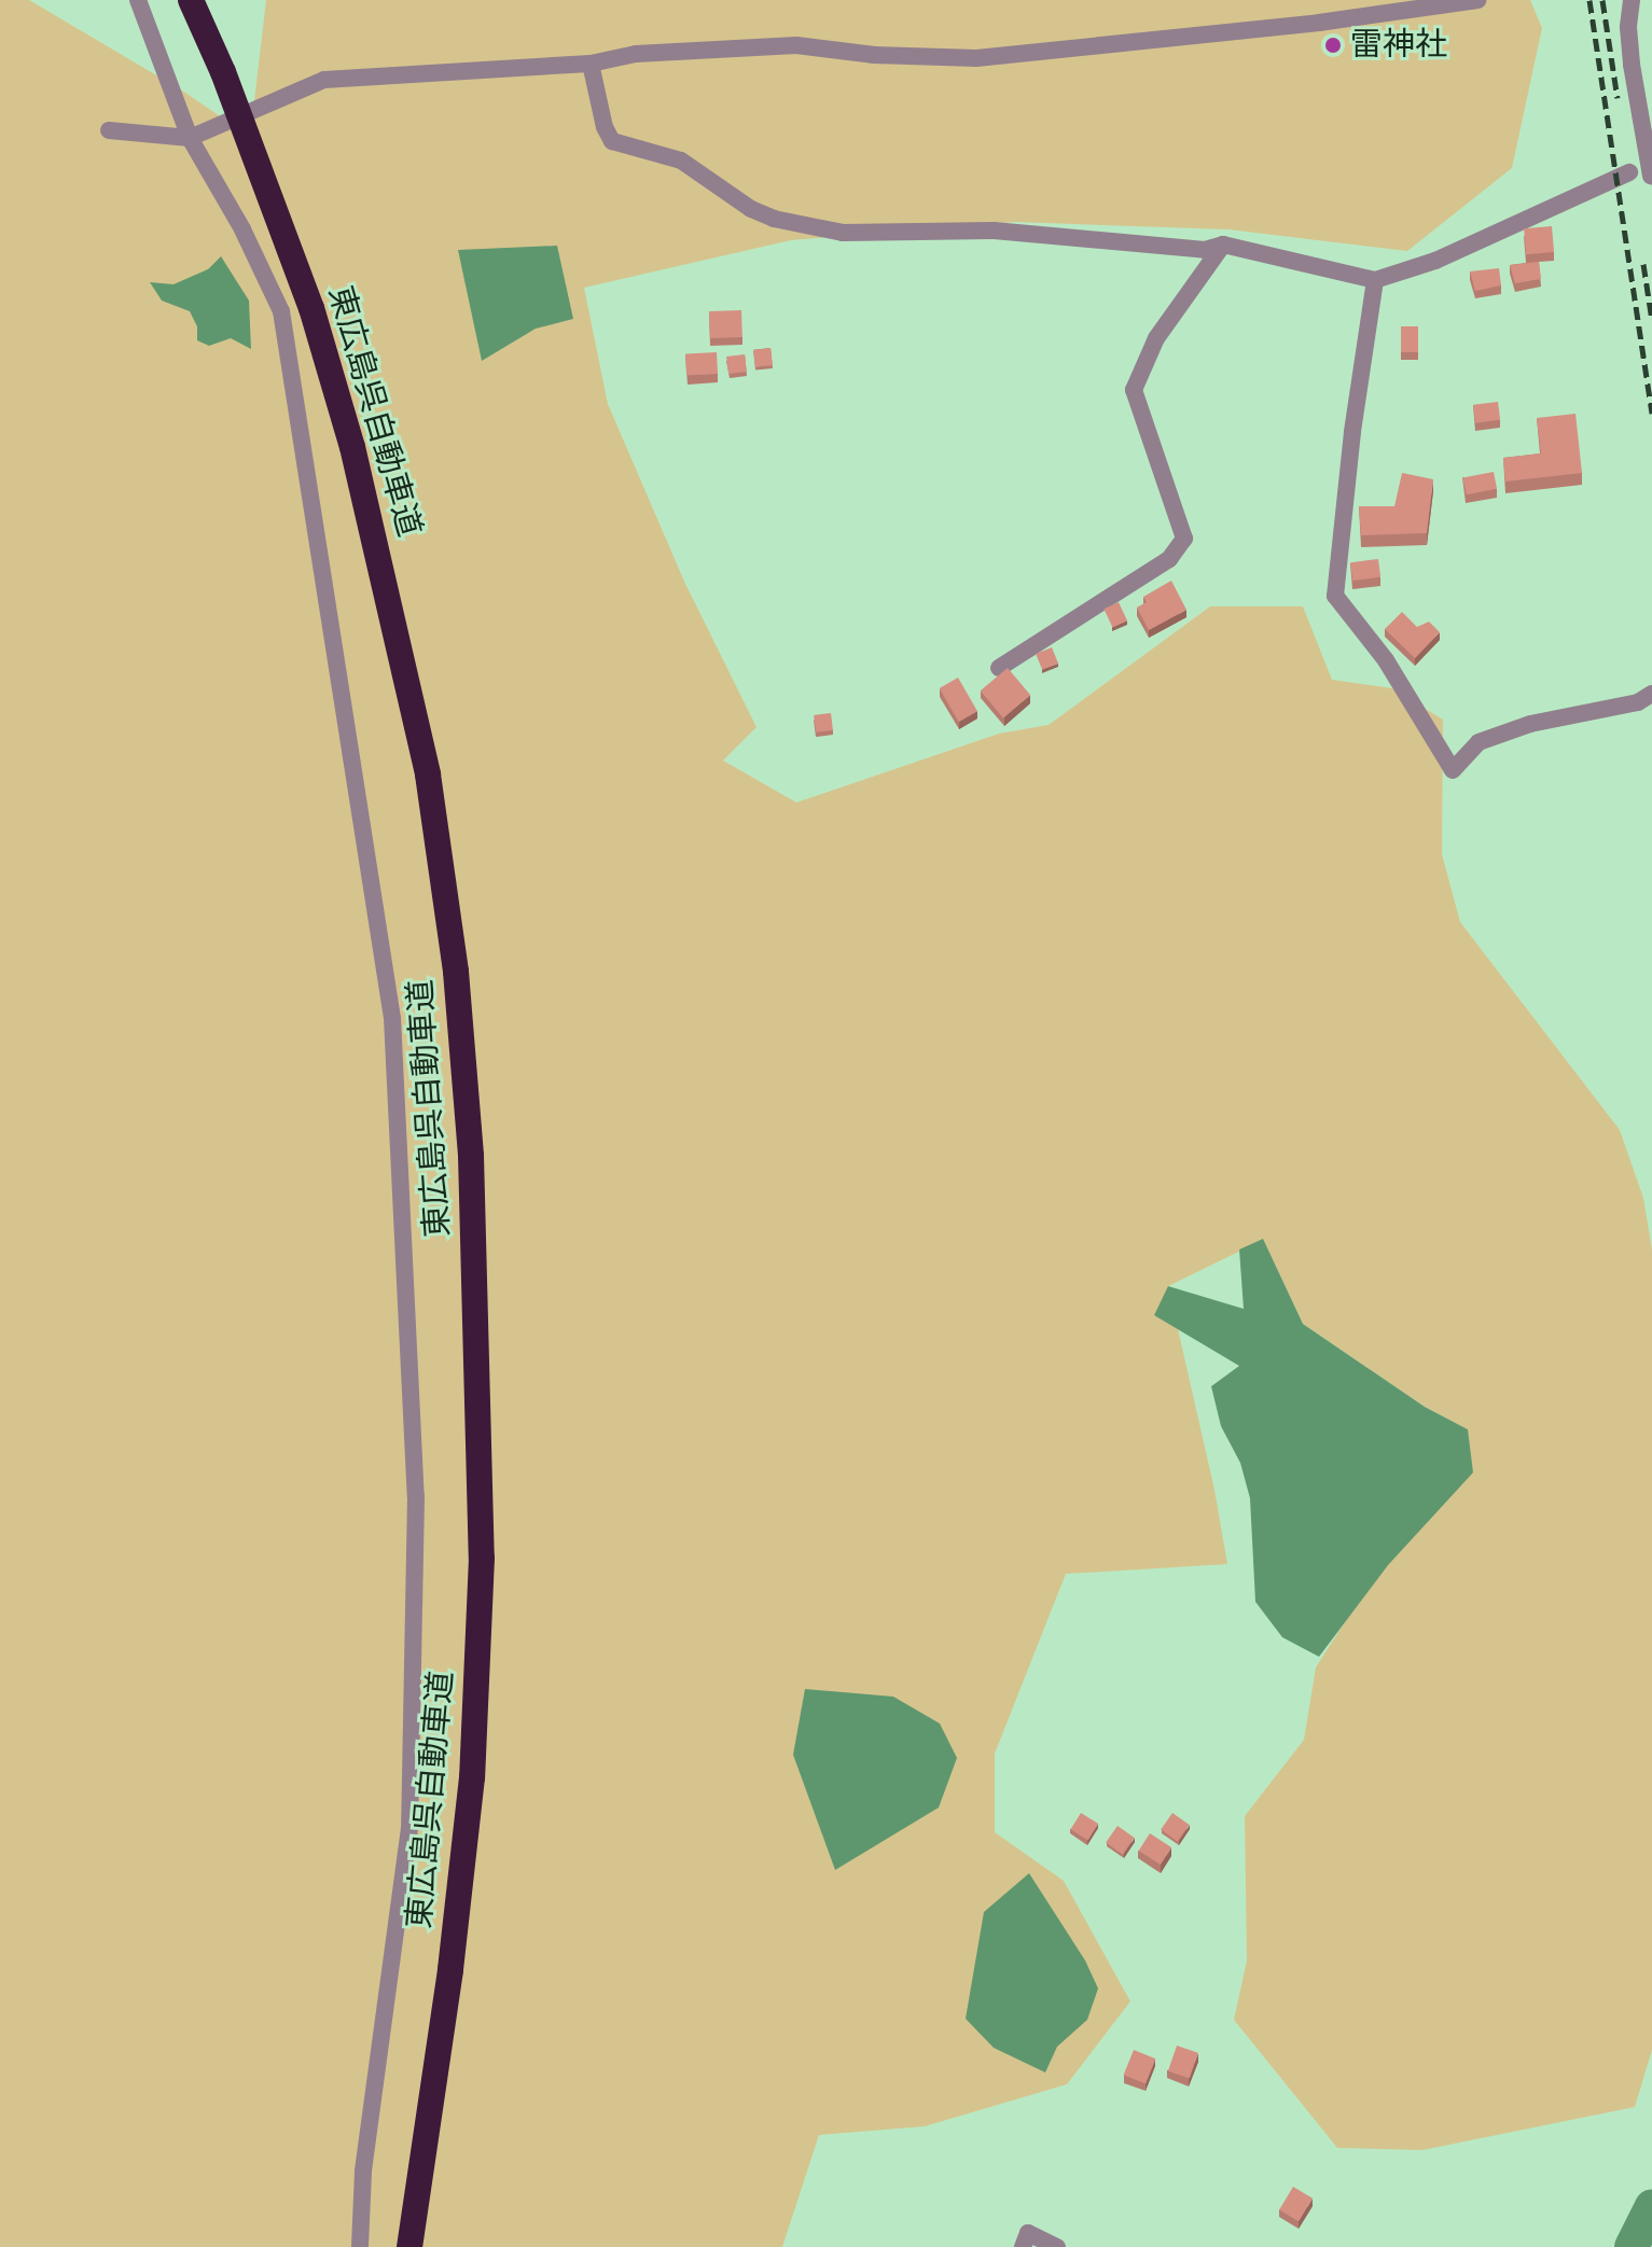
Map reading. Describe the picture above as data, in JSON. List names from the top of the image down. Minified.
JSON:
{"streets":{"highway":["東広島呉自動車道"]},"places":["雷神社"]}
